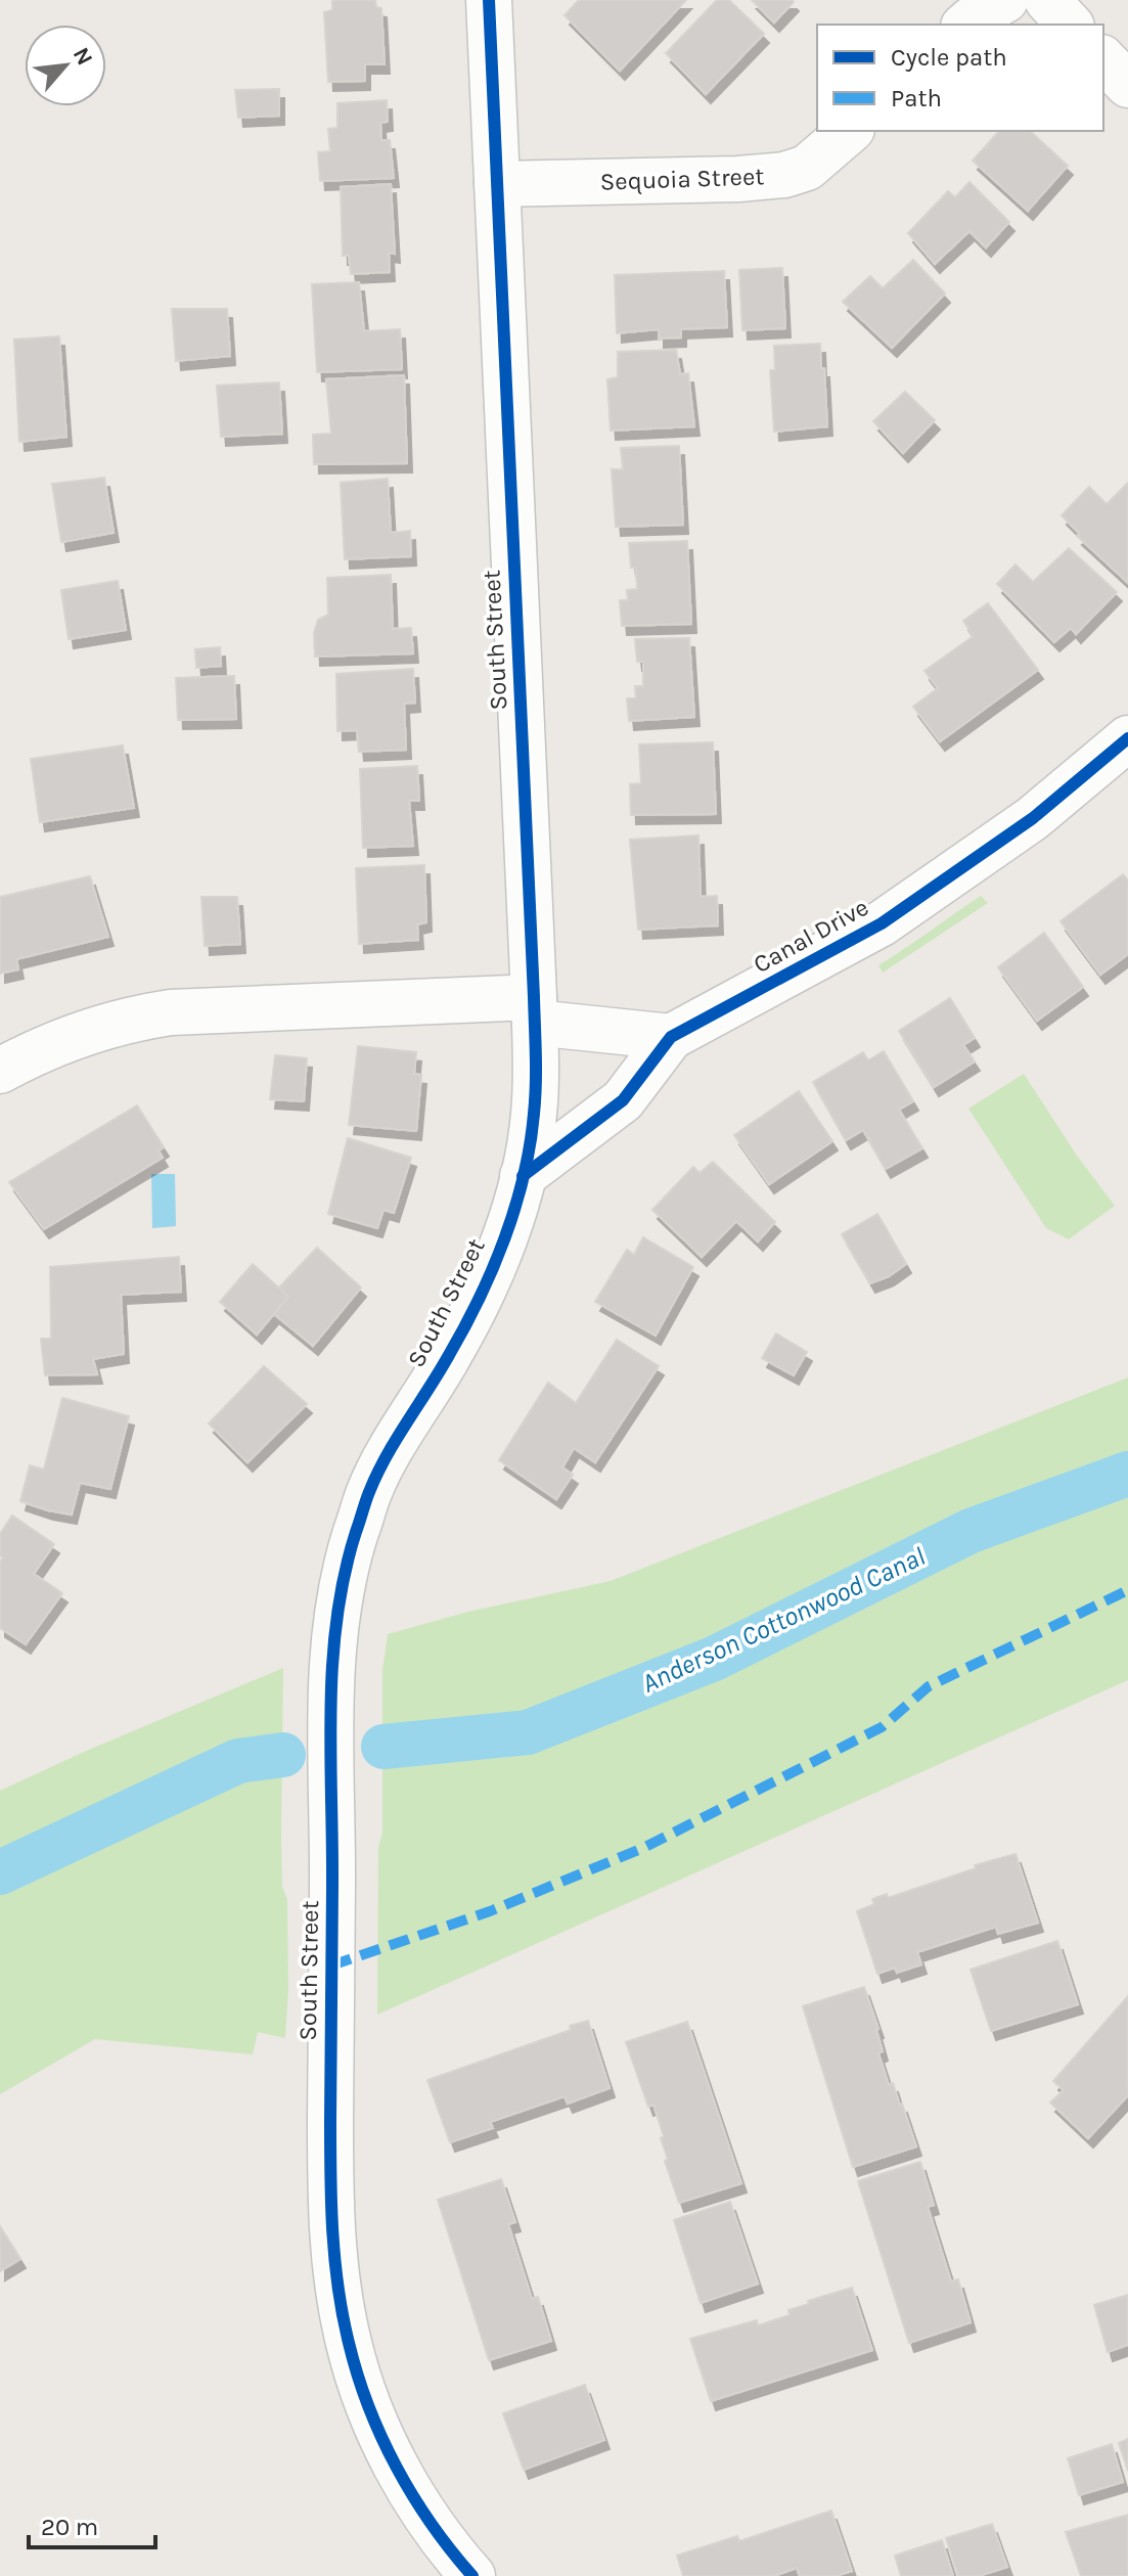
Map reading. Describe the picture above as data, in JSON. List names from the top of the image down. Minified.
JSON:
{"streets":{"street":["Sequoia Street","South Street","Canal Drive"]},"crossings":[["Sequoia Street","South Street"],["South Street","Canal Drive"]],"water":["Anderson Cottonwood Canal"],"legend":["Cycle path","Path"],"scale_bar":"20 m","north":"top right"}
